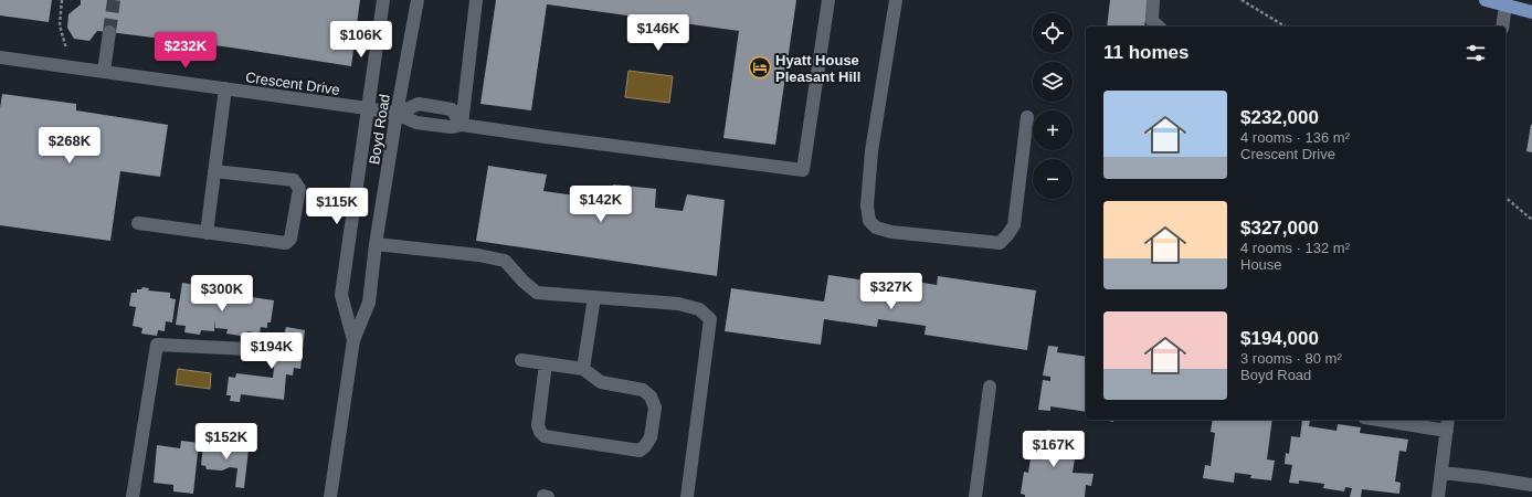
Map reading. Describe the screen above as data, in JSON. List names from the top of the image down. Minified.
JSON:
{"streets":{"street":["Crescent Drive","Boyd Road"]},"crossings":[["Crescent Drive","Boyd Road"]],"places":{"hotel":["Hyatt House Pleasant Hill"]},"page":{"map_buttons":["+","−"],"price":["$146K","$106K","$232K","$268K","$142K","$115K","$327K","$300K","$194K","$152K","$167K"],"heading":"11 homes","list":[{"name":"$232,000","note":"4 rooms · 136 m² · Crescent Drive"},{"name":"$327,000","note":"4 rooms · 132 m² · House"},{"name":"$194,000","note":"3 rooms · 80 m² · Boyd Road"}]}}
